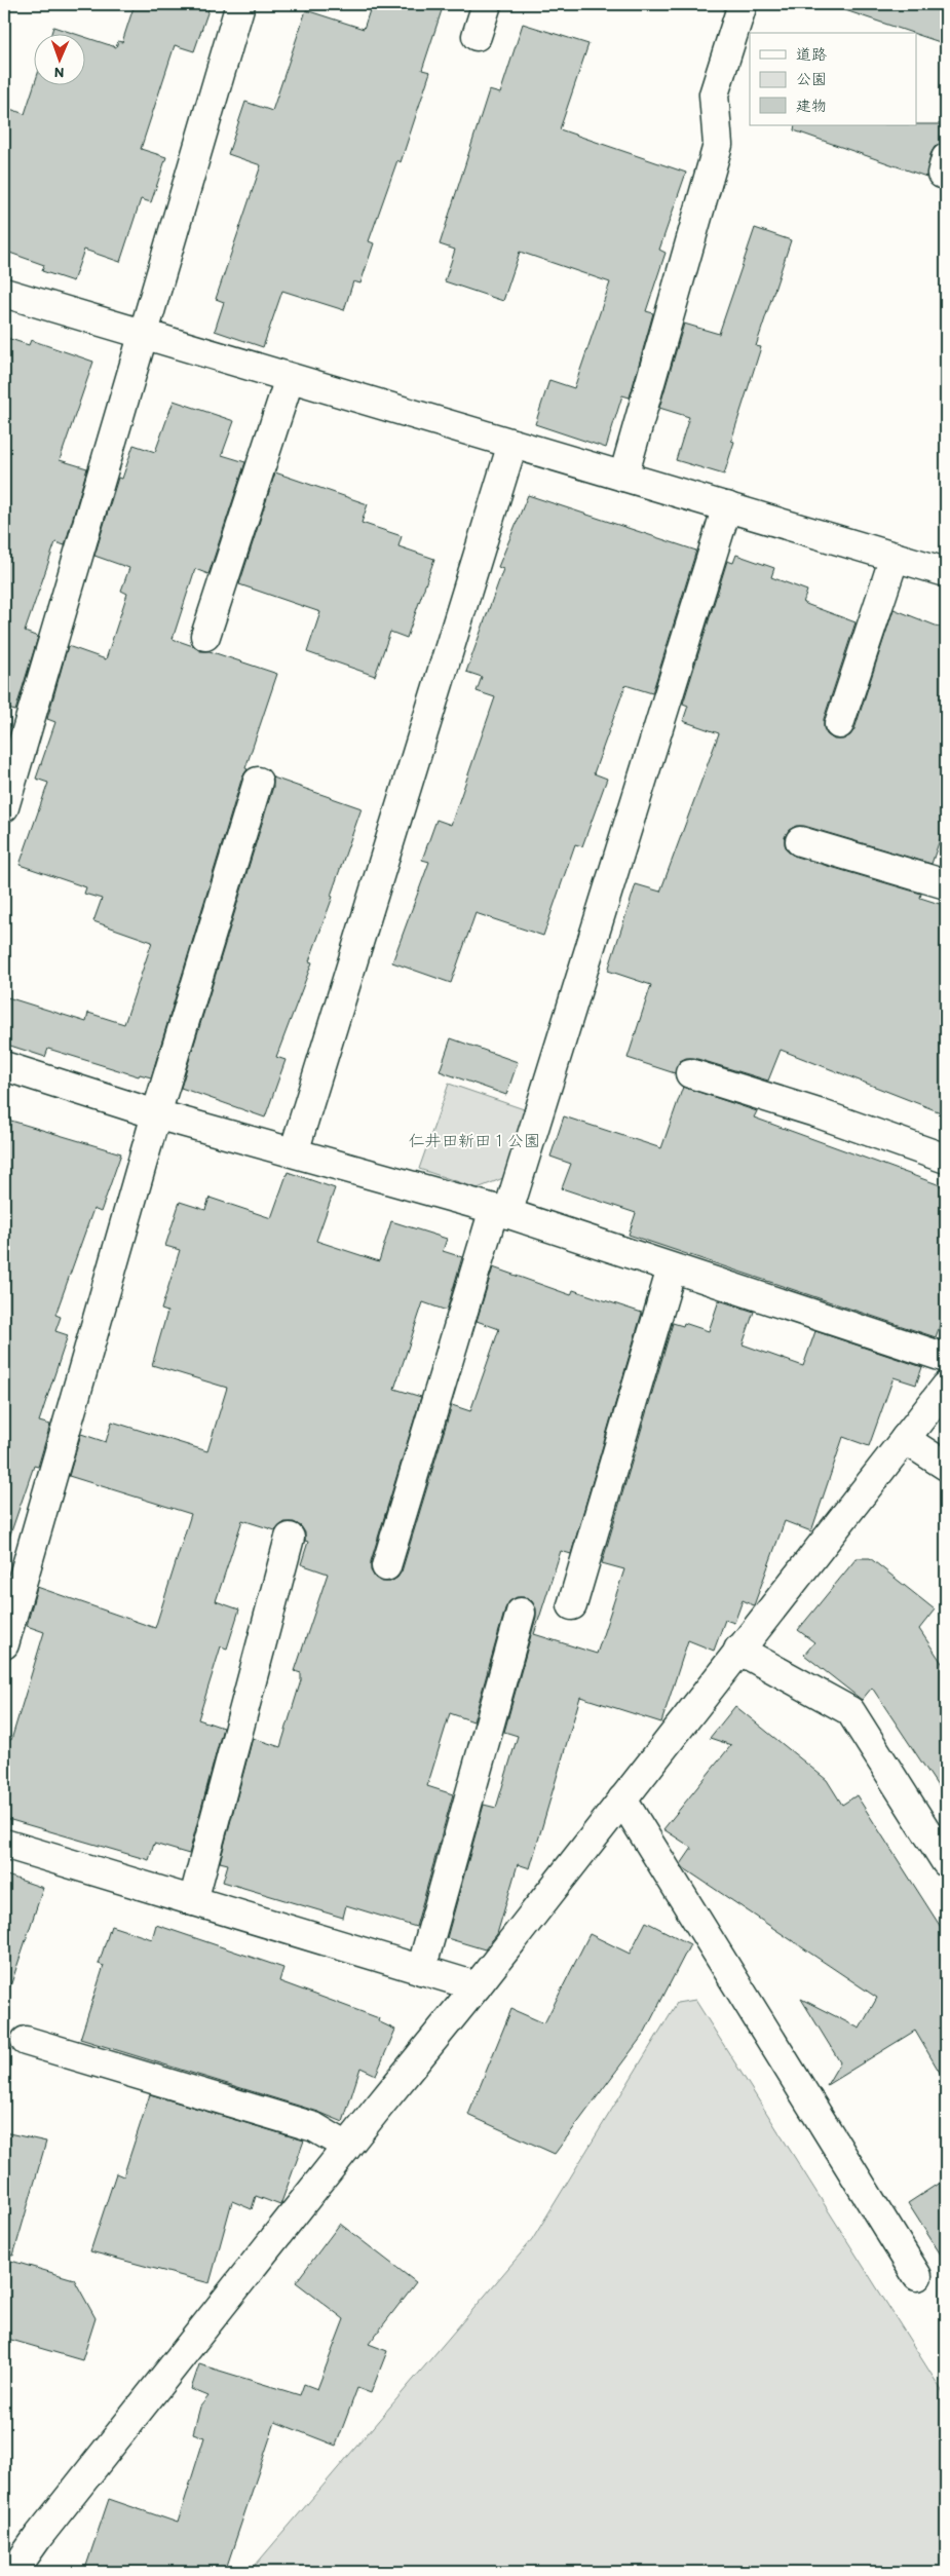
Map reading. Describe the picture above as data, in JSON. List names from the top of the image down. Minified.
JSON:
{"parks":["仁井田新田１公園"],"legend":["道路","公園","建物"],"north":"bottom"}
